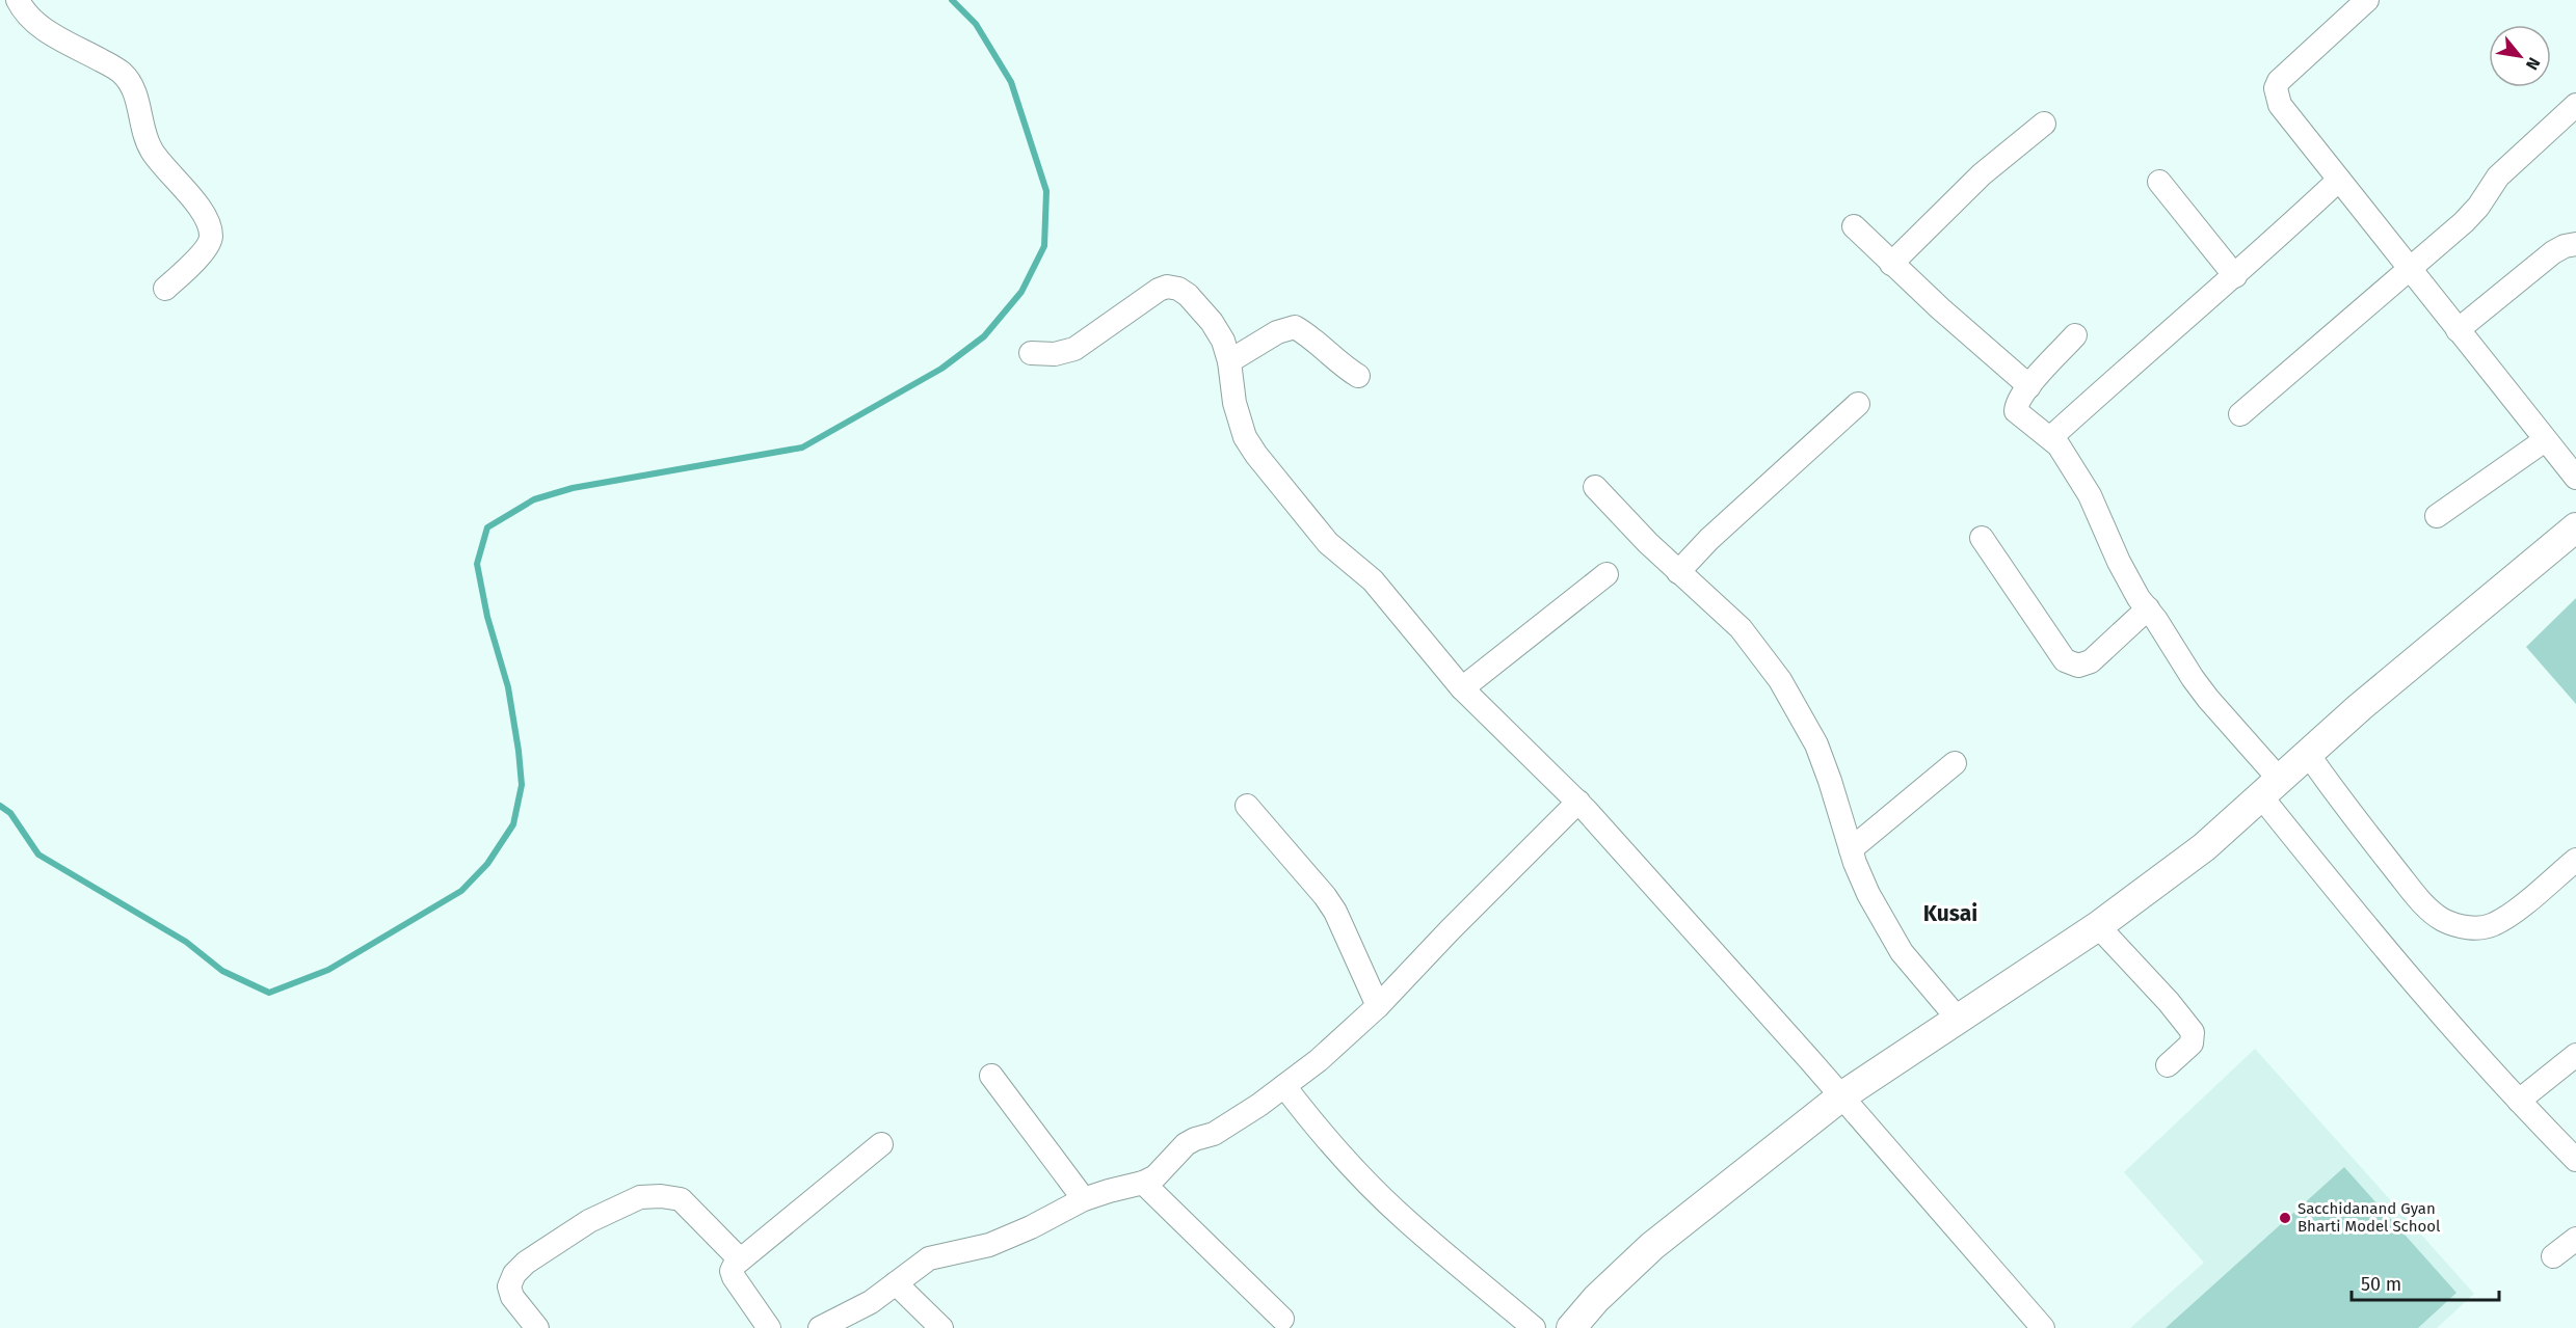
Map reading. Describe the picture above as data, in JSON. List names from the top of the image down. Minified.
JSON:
{"districts":["Kusai"],"places":["Sacchidanand Gyan Bharti Model School"],"scale_bar":"50 m","north":"bottom right"}
